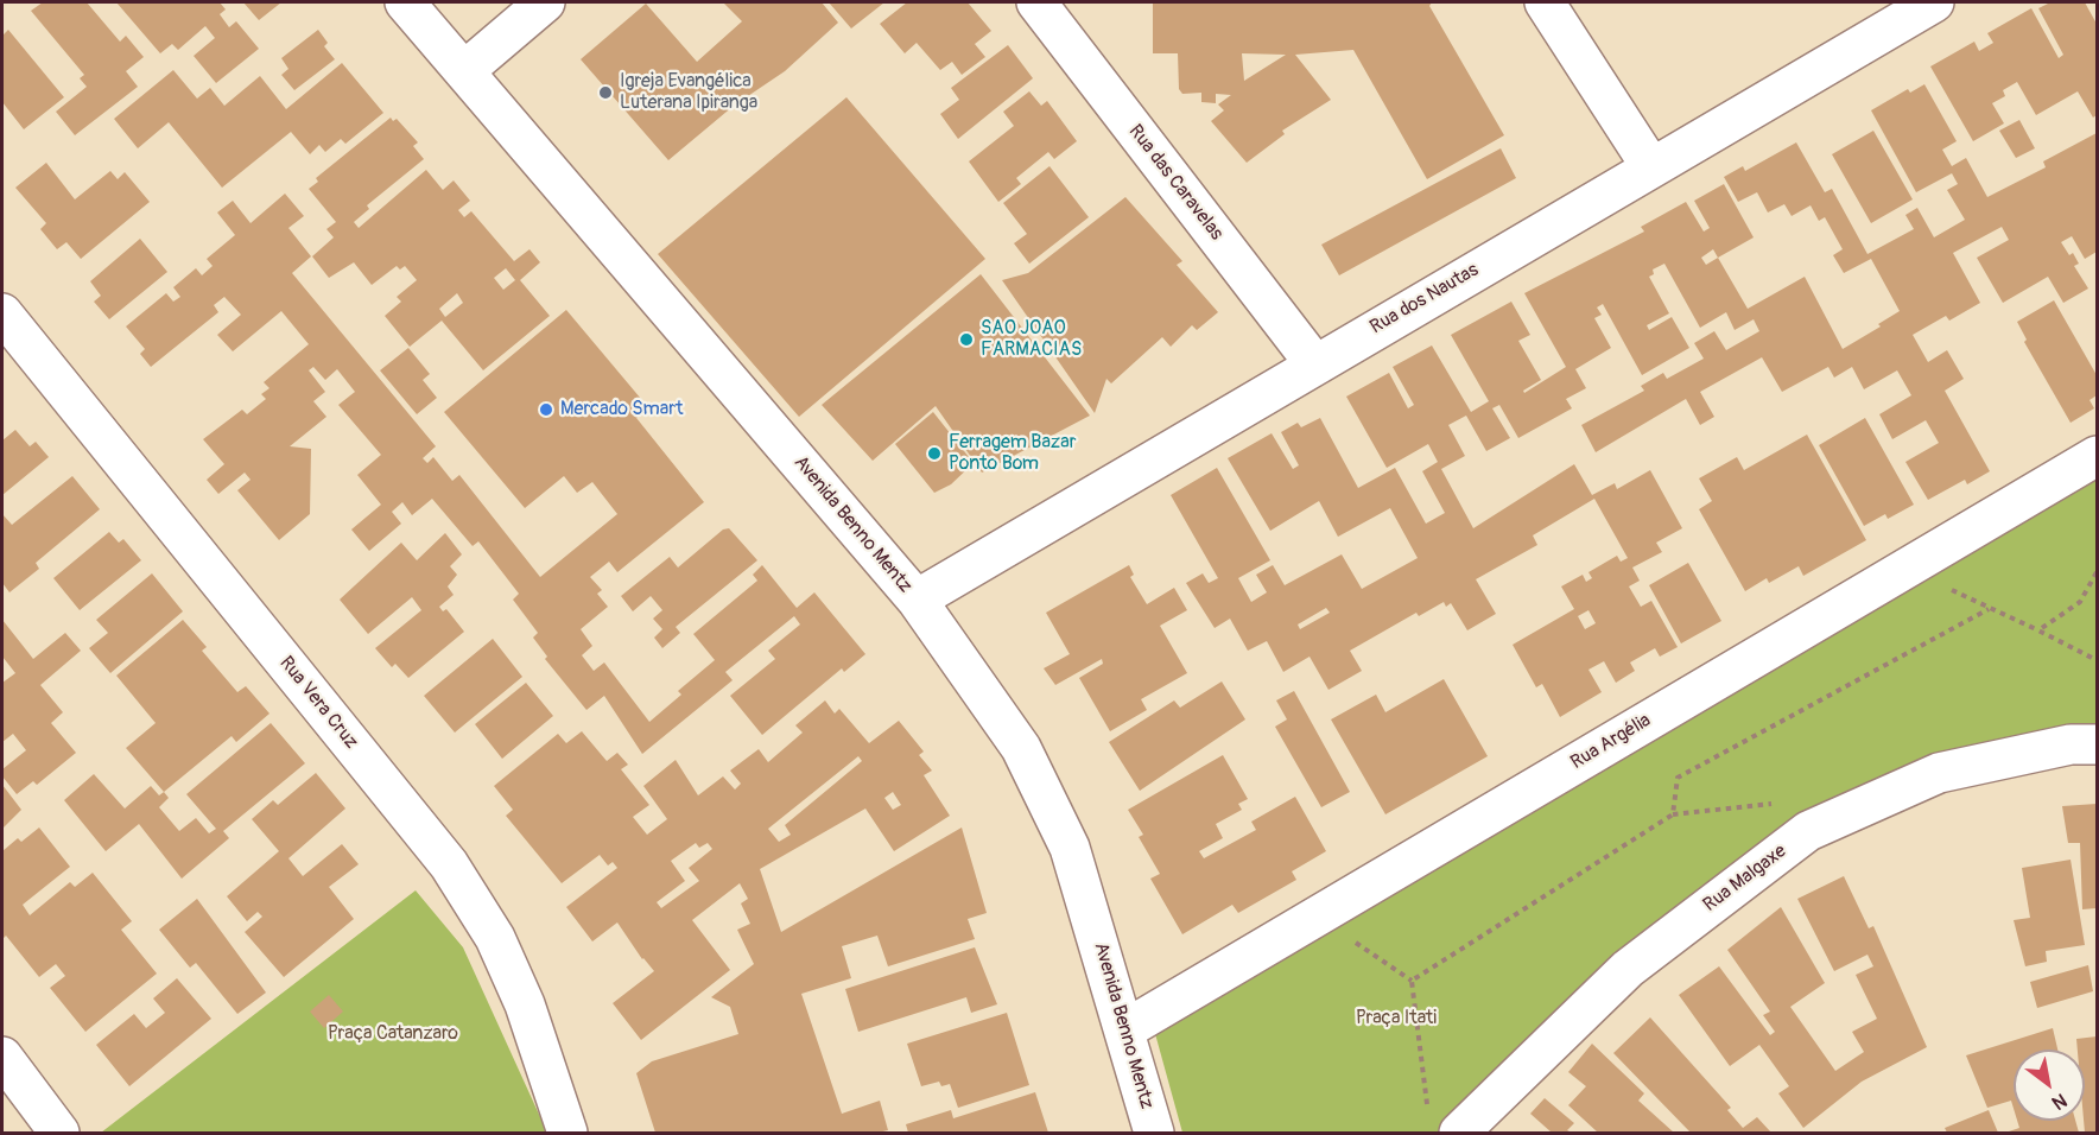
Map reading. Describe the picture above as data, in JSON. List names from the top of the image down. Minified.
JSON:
{"streets":{"street":["Rua das Caravelas","Rua dos Nautas","Avenida Benno Mentz","Rua Vera Cruz","Rua Argélia","Rua Malgaxe"]},"crossings":[["Rua das Caravelas","Rua dos Nautas"],["Rua dos Nautas","Avenida Benno Mentz"],["Avenida Benno Mentz","Rua Argélia"]],"parks":["Praça Itati","Praça Catanzaro"],"places":["Igreja Evangélica Luterana Ipiranga","SAO JOAO FARMACIAS","Mercado Smart","Ferragem Bazar Ponto Bom"],"north":"bottom right"}
